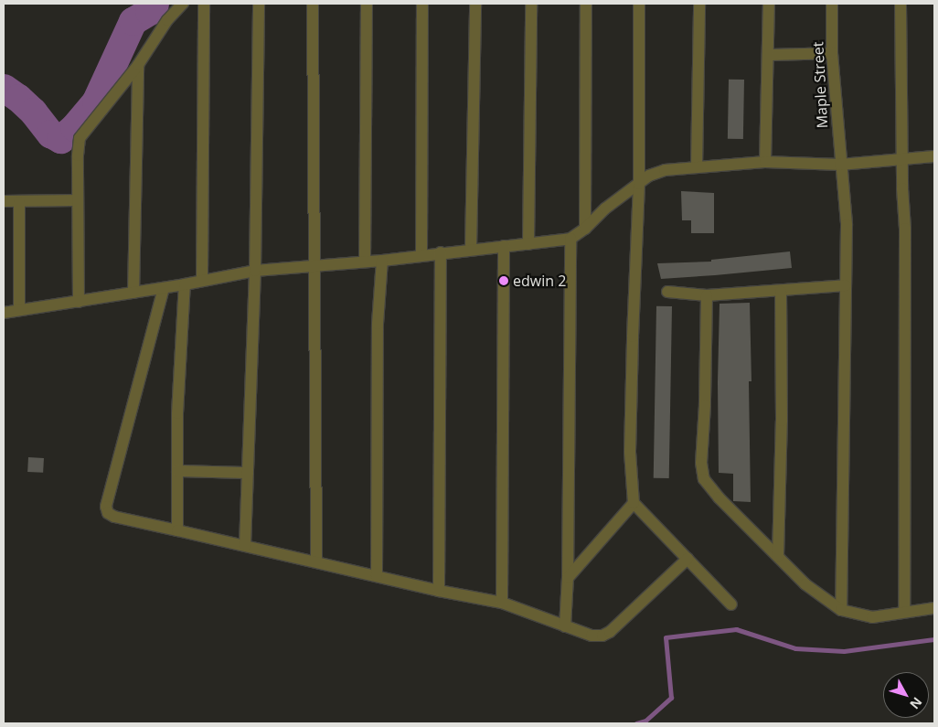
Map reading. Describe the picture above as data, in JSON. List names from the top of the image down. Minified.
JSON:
{"streets":{"street":["Maple Street"]},"places":["edwin 2"],"north":"bottom right"}
